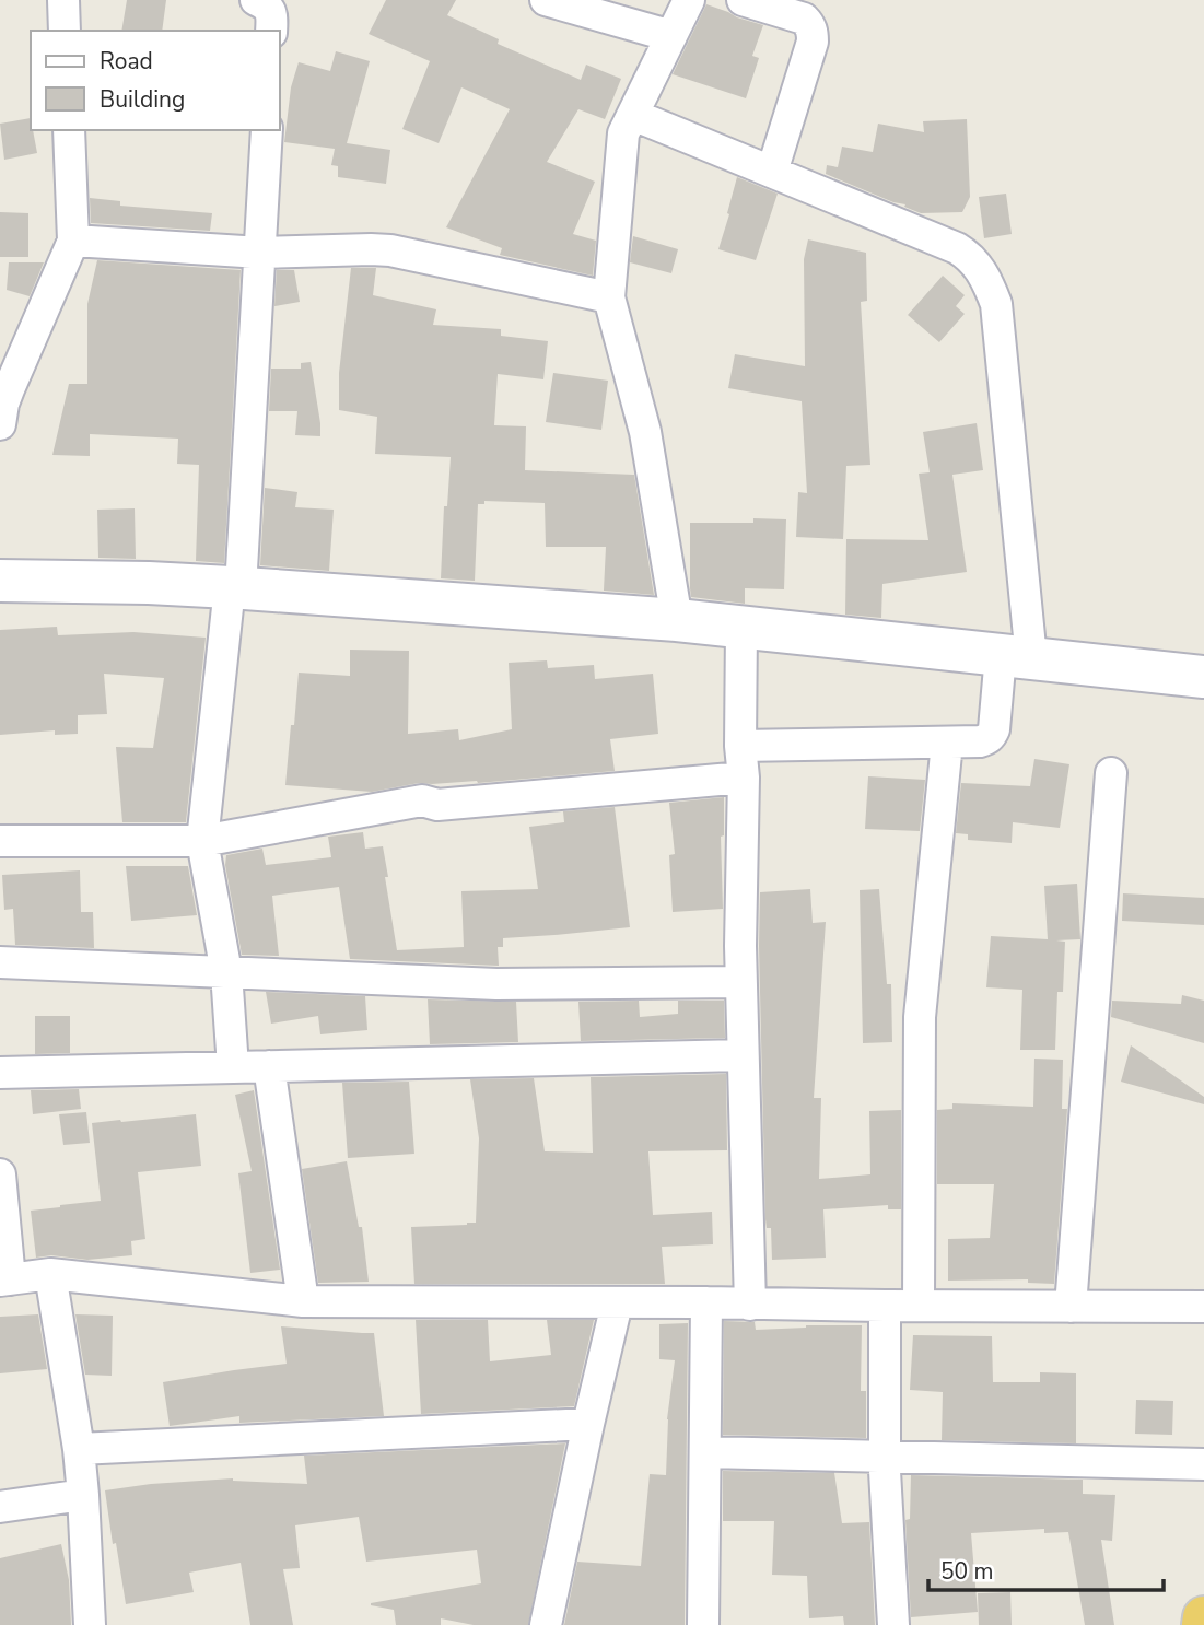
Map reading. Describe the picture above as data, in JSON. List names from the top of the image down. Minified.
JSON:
{"legend":["Road","Building"],"scale_bar":"50 m"}
